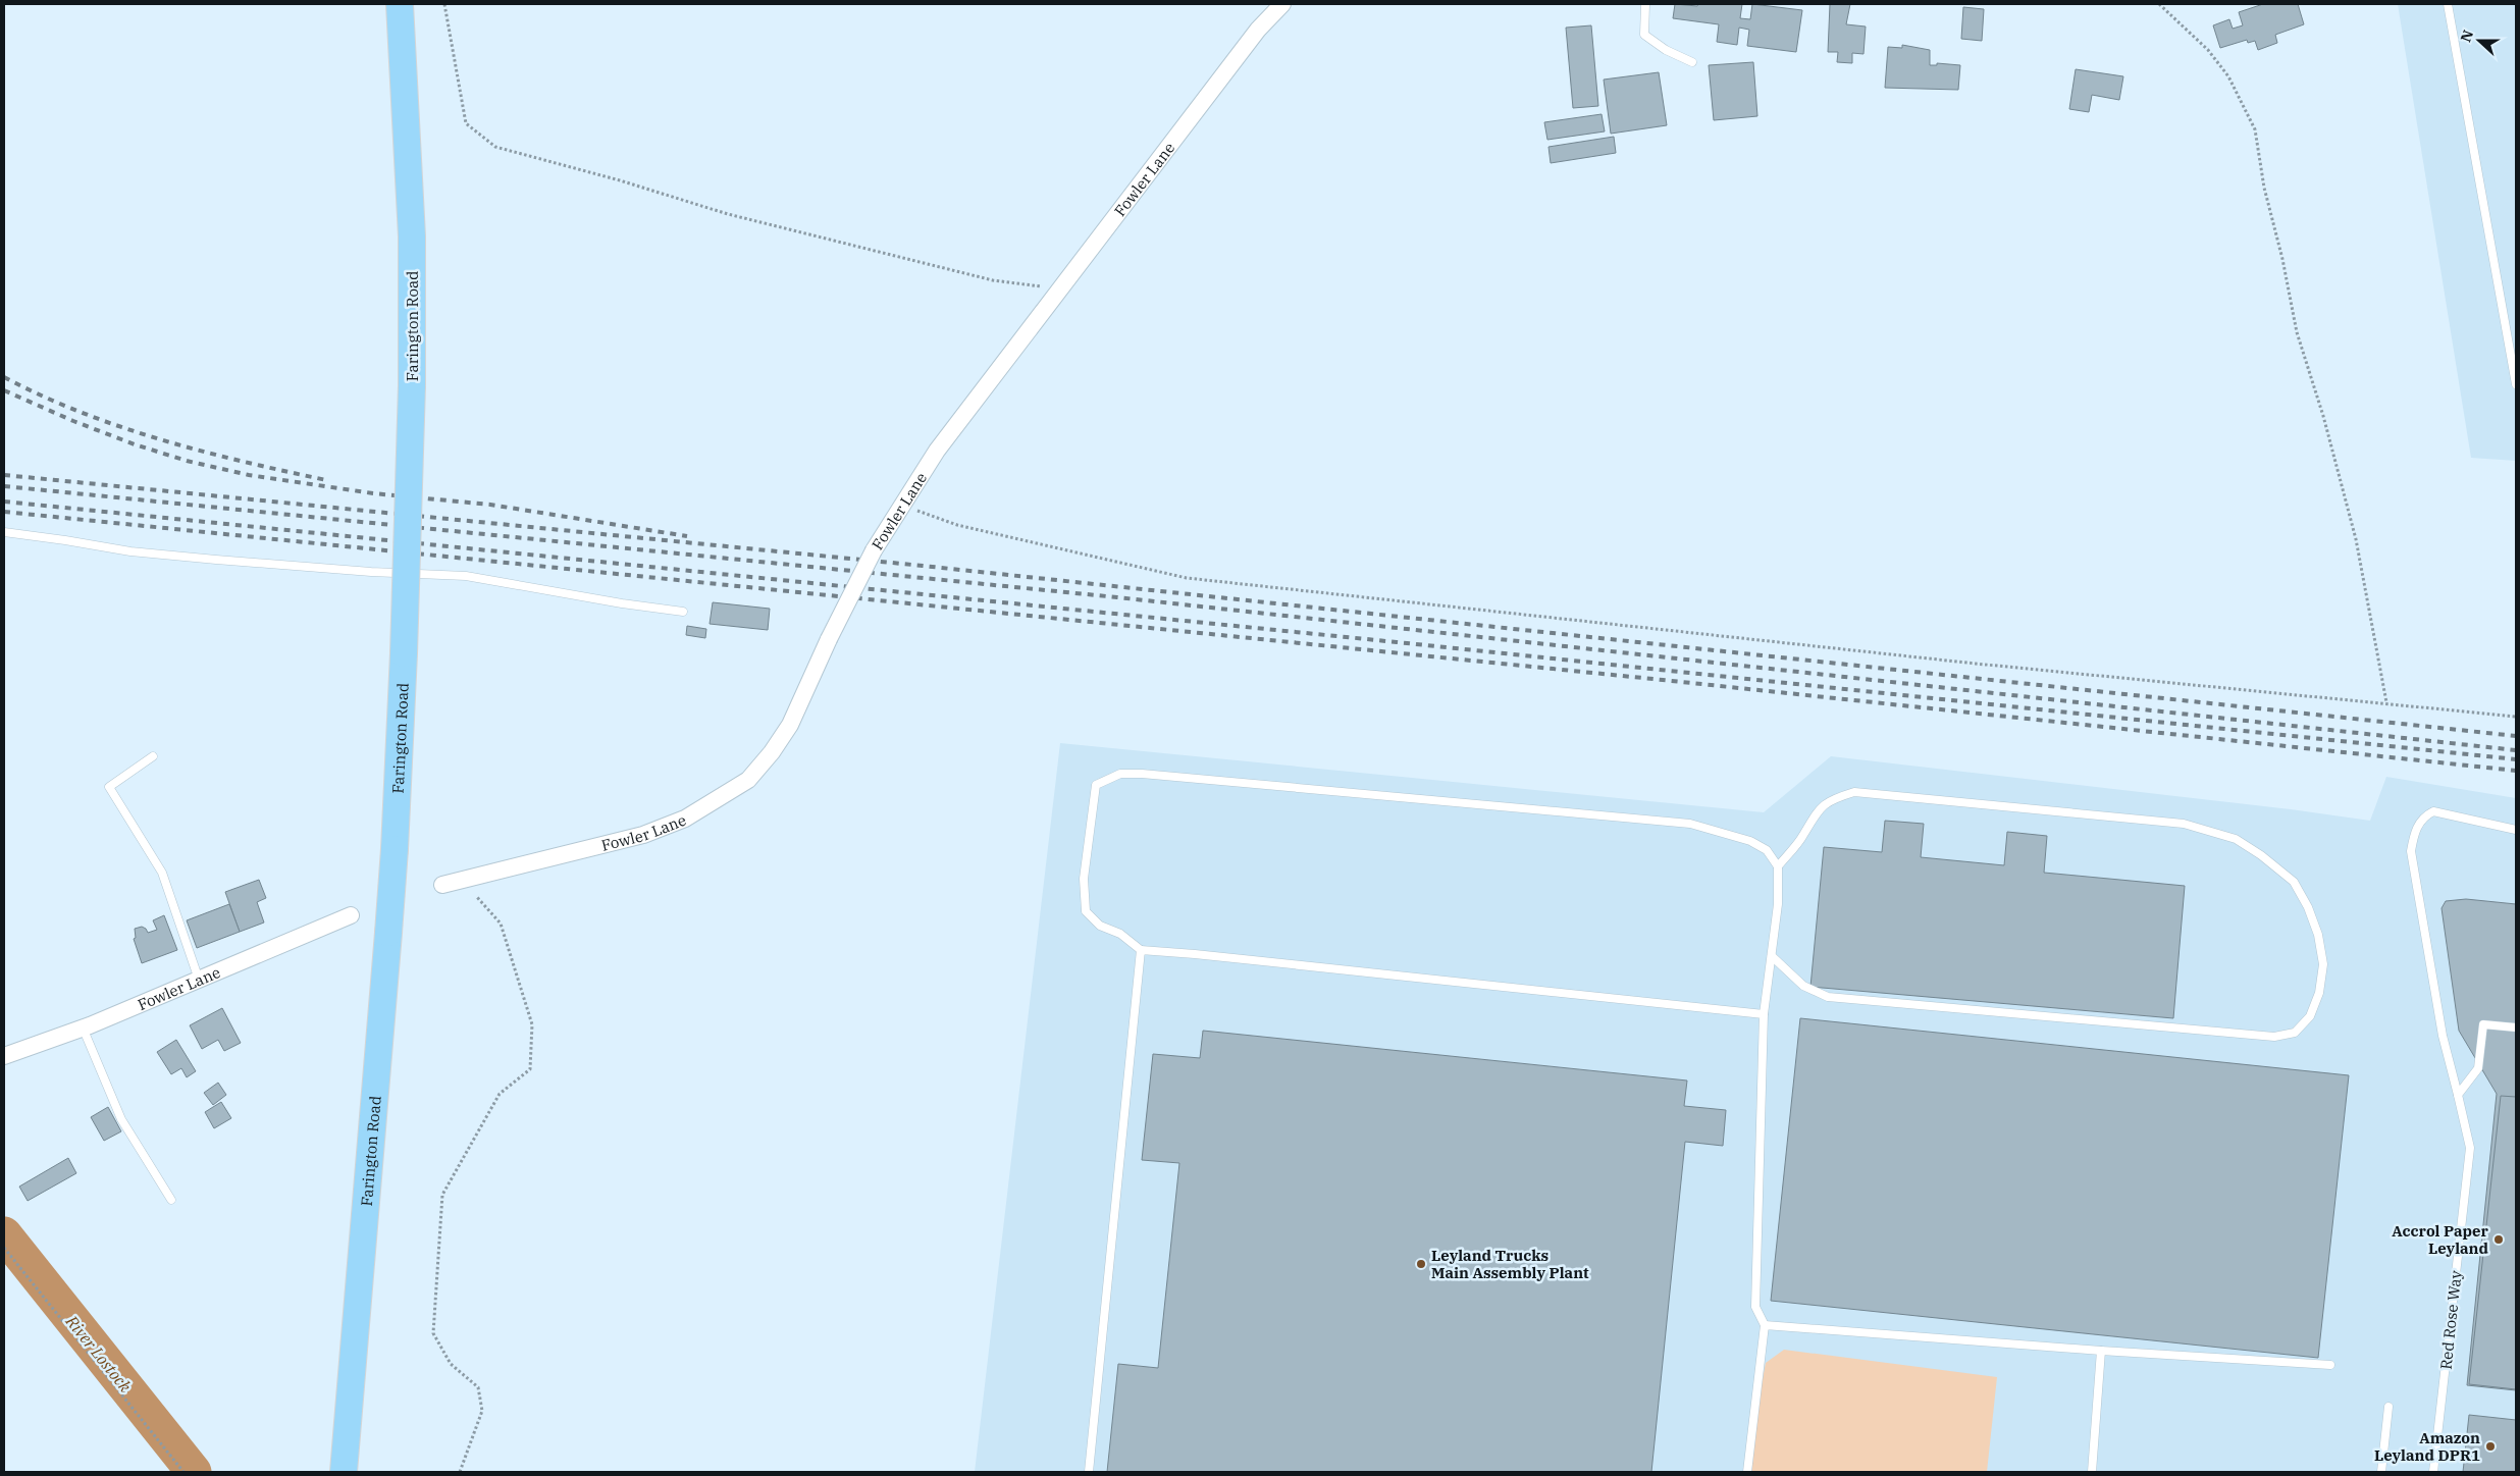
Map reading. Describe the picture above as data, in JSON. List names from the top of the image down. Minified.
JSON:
{"streets":{"highway":["Farington Road"],"street":["Fowler Lane"],"lane":["Red Rose Way"]},"water":["River Lostock"],"places":["Accrol Paper Leyland","Leyland Trucks Main Assembly Plant","Amazon Leyland DPR1"],"north":"left"}
